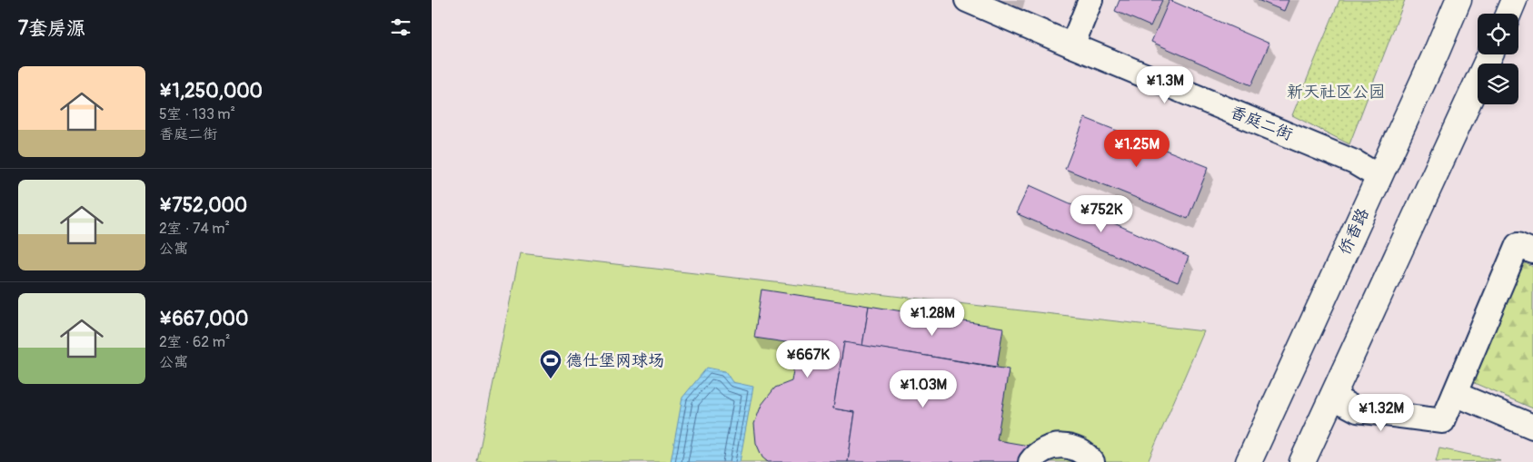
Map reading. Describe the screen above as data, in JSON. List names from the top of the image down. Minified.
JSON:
{"streets":{"main road":["侨香路"],"street":["香庭二街"]},"crossings":[["香庭二街","侨香路"]],"parks":["新天社区公园"],"places":{"sports":["德仕堡网球场"]},"page":{"heading":"7套房源","list":[{"name":"¥1,250,000","note":"5室 · 133 m² · 香庭二街"},{"name":"¥752,000","note":"2室 · 74 m² · 公寓"},{"name":"¥667,000","note":"2室 · 62 m² · 公寓"}],"price":["¥1.3M","¥1.25M","¥752K","¥1.28M","¥667K","¥1.03M","¥1.32M"]}}
